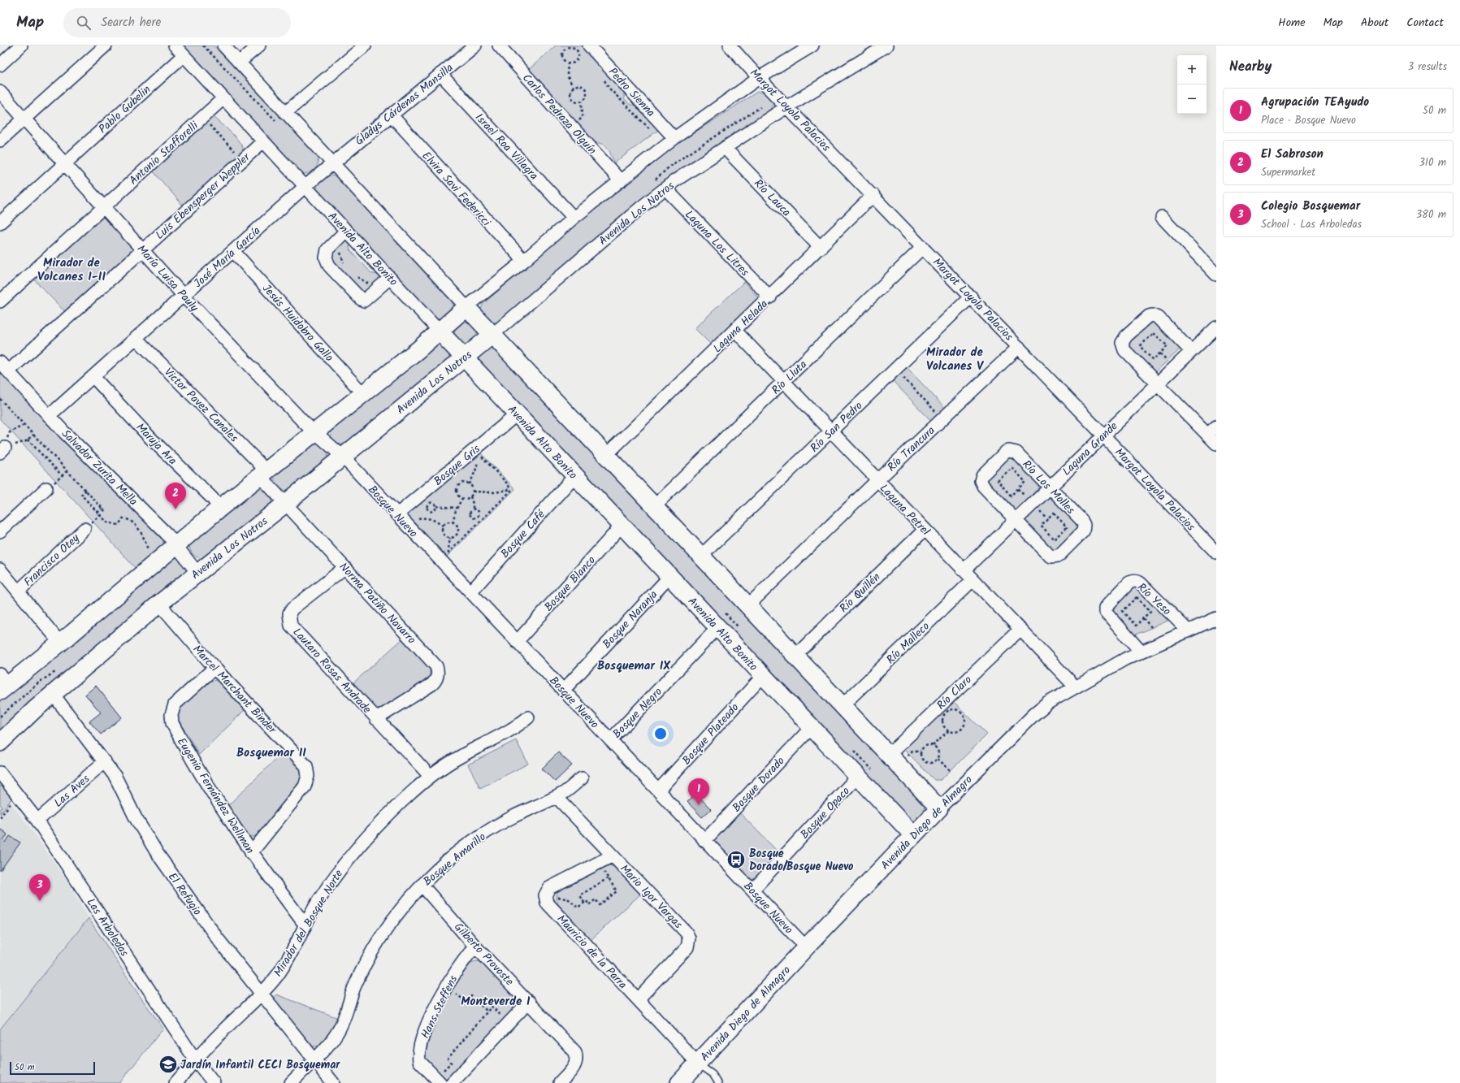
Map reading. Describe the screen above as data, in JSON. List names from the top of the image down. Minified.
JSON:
{"streets":{"street":["Pedro Sienna","Gladys Cárdenas Mansilla","Pablo Gubelin","Margot Loyola Palacios","Carlos Pedraza Olguín","Israel Roa Villagra","Antonio Stafforelli","Elvira Savi Federicci","Luis Ebensperger Weppler","Río Lauca","Avenida Los Notros","Laguna Los Litres","Avenida Alto Bonito","José María García","María Luisa Pauly","Jesús Huidobro Gallo","Laguna Helada","Río Lluta","Victor Pavez Canales","Río San Pedro","Maruja Ara","Río Trancura","Laguna Grande","Bosque Gris","Salvador Zurita Mella","Río Los Molles","Laguna Petrel","Bosque Nuevo","Bosque Café","Francisco Otey","Bosque Blanco","Río Quillén","Río Yeso","Norma Patiño Navarro","Bosque Naranja","Río Malleco","Lautaro Rosas Andrade","Marcel Marchant Binder","Río Claro","Bosque Negro","Bosque Plateado","Bosque Dorado","Las Aves","Eugenio Fernández Wellman","Bosque Opaco","Avenida Diego de Almagro","Bosque Amarillo","El Refugio","Mario Igor Vargas","Mirador del Bosque Norte","Las Arboledas","Mauricio de la Parra","Gilberto Provoste","Hans Steffens"]},"crossings":[["Gladys Cárdenas Mansilla","Israel Roa Villagra"],["Gladys Cárdenas Mansilla","Elvira Savi Federicci"],["Gladys Cárdenas Mansilla","José María García"],["Pablo Gubelin","Avenida Alto Bonito"],["Pablo Gubelin","María Luisa Pauly"],["Margot Loyola Palacios","Avenida Los Notros"],["Margot Loyola Palacios","Laguna Helada"],["Margot Loyola Palacios","Río Lluta"],["Margot Loyola Palacios","Río San Pedro"],["Margot Loyola Palacios","Río Trancura"],["Margot Loyola Palacios","Laguna Grande"],["Antonio Stafforelli","Avenida Alto Bonito"],["Antonio Stafforelli","María Luisa Pauly"],["Luis Ebensperger Weppler","Avenida Alto Bonito"],["Luis Ebensperger Weppler","María Luisa Pauly"],["Luis Ebensperger Weppler","Salvador Zurita Mella"],["Río Lauca","Avenida Los Notros"],["Río Lauca","Laguna Helada"],["Avenida Los Notros","Laguna Los Litres"],["Avenida Los Notros","Avenida Alto Bonito"],["Avenida Los Notros","María Luisa Pauly"],["Avenida Los Notros","Salvador Zurita Mella"],["Avenida Los Notros","Bosque Nuevo"],["Avenida Los Notros","Norma Patiño Navarro"],["Avenida Los Notros","Marcel Marchant Binder"],["Avenida Los Notros","El Refugio"],["Laguna Los Litres","Laguna Helada"],["Avenida Alto Bonito","José María García"],["Avenida Alto Bonito","Bosque Gris"],["Avenida Alto Bonito","Bosque Café"],["Avenida Alto Bonito","Bosque Blanco"],["Avenida Alto Bonito","Bosque Naranja"],["Avenida Alto Bonito","Bosque Negro"],["Avenida Alto Bonito","Bosque Plateado"],["Avenida Alto Bonito","Bosque Dorado"],["Avenida Alto Bonito","Bosque Opaco"],["Avenida Alto Bonito","Avenida Diego de Almagro"],["José María García","María Luisa Pauly"],["José María García","Jesús Huidobro Gallo"],["José María García","Victor Pavez Canales"],["José María García","Maruja Ara"],["José María García","Salvador Zurita Mella"],["María Luisa Pauly","Bosque Nuevo"],["Laguna Helada","Laguna Petrel"],["Río Lluta","Laguna Petrel"],["Victor Pavez Canales","Norma Patiño Navarro"],["Río San Pedro","Laguna Petrel"],["Río Trancura","Laguna Petrel"],["Laguna Grande","Río Los Molles"],["Laguna Grande","Laguna Petrel"],["Bosque Gris","Bosque Nuevo"],["Laguna Petrel","Río Quillén"],["Laguna Petrel","Río Malleco"],["Laguna Petrel","Río Claro"],["Laguna Petrel","Avenida Diego de Almagro"],["Bosque Nuevo","Bosque Café"],["Bosque Nuevo","Bosque Blanco"],["Bosque Nuevo","Bosque Naranja"],["Bosque Nuevo","Bosque Negro"],["Bosque Nuevo","Bosque Plateado"],["Bosque Nuevo","Bosque Dorado"],["Bosque Nuevo","Bosque Opaco"],["Bosque Nuevo","Avenida Diego de Almagro"],["Río Yeso","Avenida Diego de Almagro"],["Norma Patiño Navarro","Lautaro Rosas Andrade"],["Lautaro Rosas Andrade","Mirador del Bosque Norte"],["Marcel Marchant Binder","Eugenio Fernández Wellman"],["Las Aves","El Refugio"],["Las Aves","Las Arboledas"],["Eugenio Fernández Wellman","Mirador del Bosque Norte"],["Avenida Diego de Almagro","Mauricio de la Parra"],["Bosque Amarillo","El Refugio"],["Bosque Amarillo","Mario Igor Vargas"],["Bosque Amarillo","Gilberto Provoste"],["El Refugio","Mirador del Bosque Norte"],["Mario Igor Vargas","Mauricio de la Parra"],["Mirador del Bosque Norte","Las Arboledas"],["Gilberto Provoste","Hans Steffens"]],"districts":["Mirador de Volcanes I-II","Mirador de Volcanes V","Bosquemar IX","Bosquemar II","Monteverde I"],"places":{"bus stop":["Bosque Dorado/Bosque Nuevo"],"school or university":["Jardín Infantil CECI Bosquemar"]},"scale_bar":"50 m","page":{"header":"Map","search":"Search here","nav":["Home","Map","About","Contact"],"heading":["Nearby","3 results"],"map_buttons":["+","−"],"list":[{"mark":"1","name":"Agrupación TEAyudo","note":"Place · Bosque Nuevo","value":"50 m"},{"mark":"2","name":"El Sabroson","note":"Supermarket","value":"310 m"},{"mark":"3","name":"Colegio Bosquemar","note":"School · Las Arboledas","value":"380 m"}],"pins":["2","1","3"],"scale":"50 m"}}
